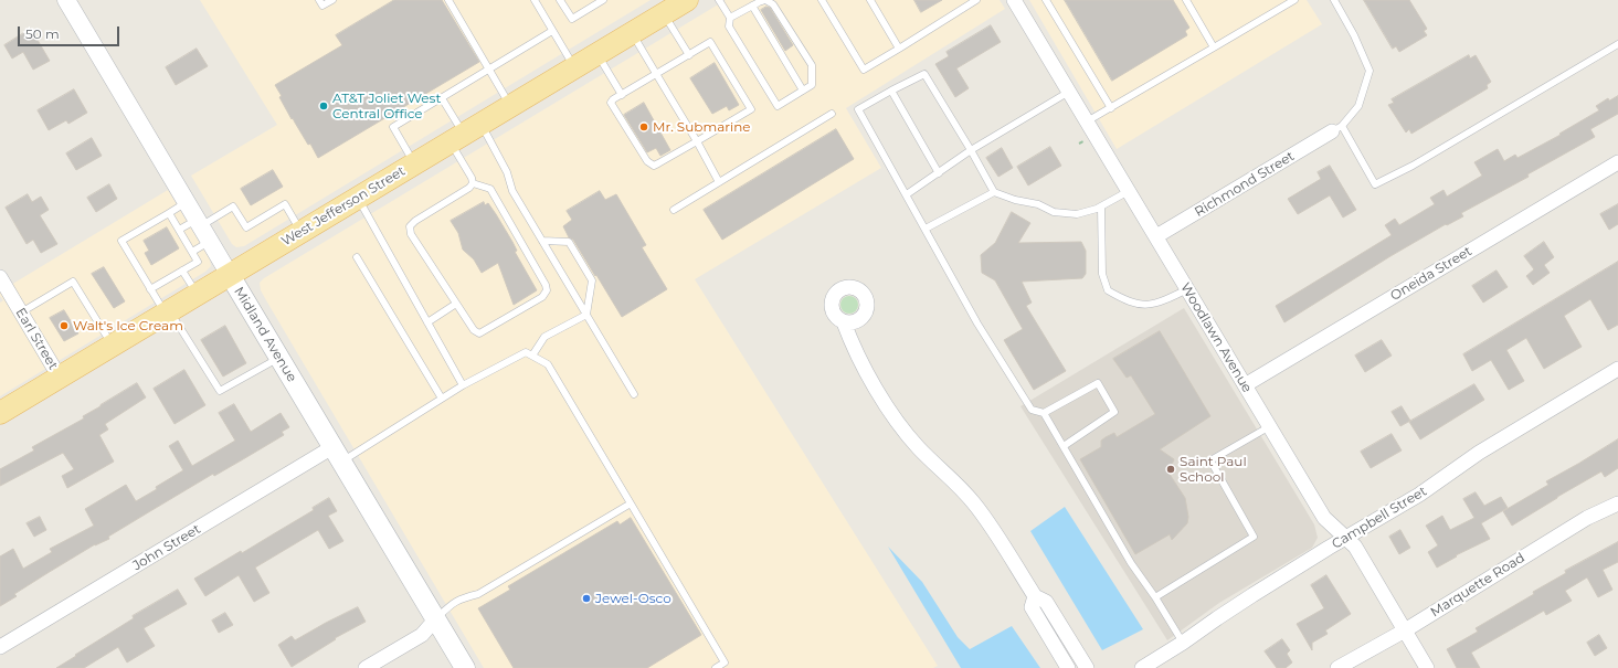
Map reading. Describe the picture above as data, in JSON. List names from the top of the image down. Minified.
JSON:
{"streets":{"main road":["West Jefferson Street","Midland Avenue"],"street":["Richmond Street","Oneida Street","Woodlawn Avenue","Earl Street","Campbell Street","John Street","Marquette Road"]},"crossings":[["Richmond Street","Woodlawn Avenue"],["West Jefferson Street","Midland Avenue"],["West Jefferson Street","Earl Street"],["Oneida Street","Woodlawn Avenue"],["Midland Avenue","John Street"],["Woodlawn Avenue","Campbell Street"],["Woodlawn Avenue","Marquette Road"]],"places":["AT&T Joliet West Central Office","Mr. Submarine","Walt's Ice Cream","Saint Paul School","Jewel-Osco"],"scale_bar":"50 m"}
